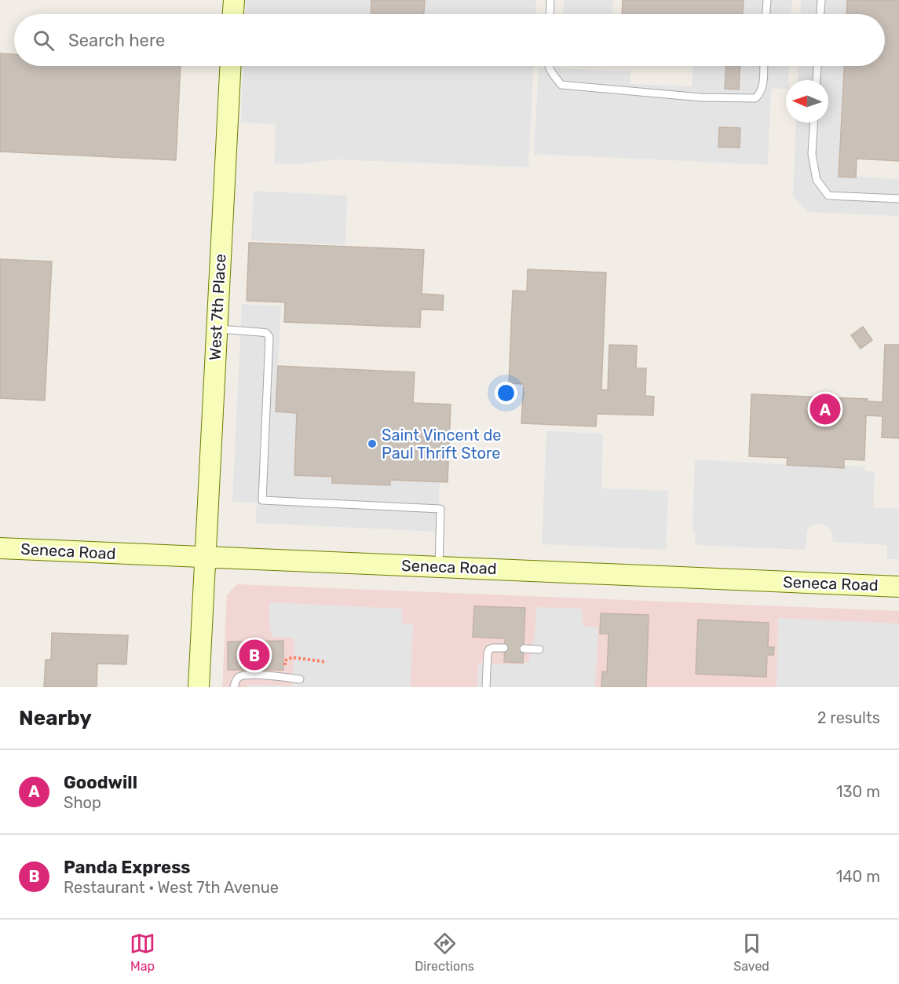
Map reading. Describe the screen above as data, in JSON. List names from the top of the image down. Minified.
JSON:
{"streets":{"main road":["West 7th Place","Seneca Road"]},"crossings":[["West 7th Place","Seneca Road"]],"places":["Saint Vincent de Paul Thrift Store"],"north":"left","page":{"search":"Search here","pins":["A","B"],"heading":["Nearby","2 results"],"list":[{"mark":"A","name":"Goodwill","note":"Shop","value":"130 m"},{"mark":"B","name":"Panda Express","note":"Restaurant · West 7th Avenue","value":"140 m"}],"nav":["Map","Directions","Saved"]}}
